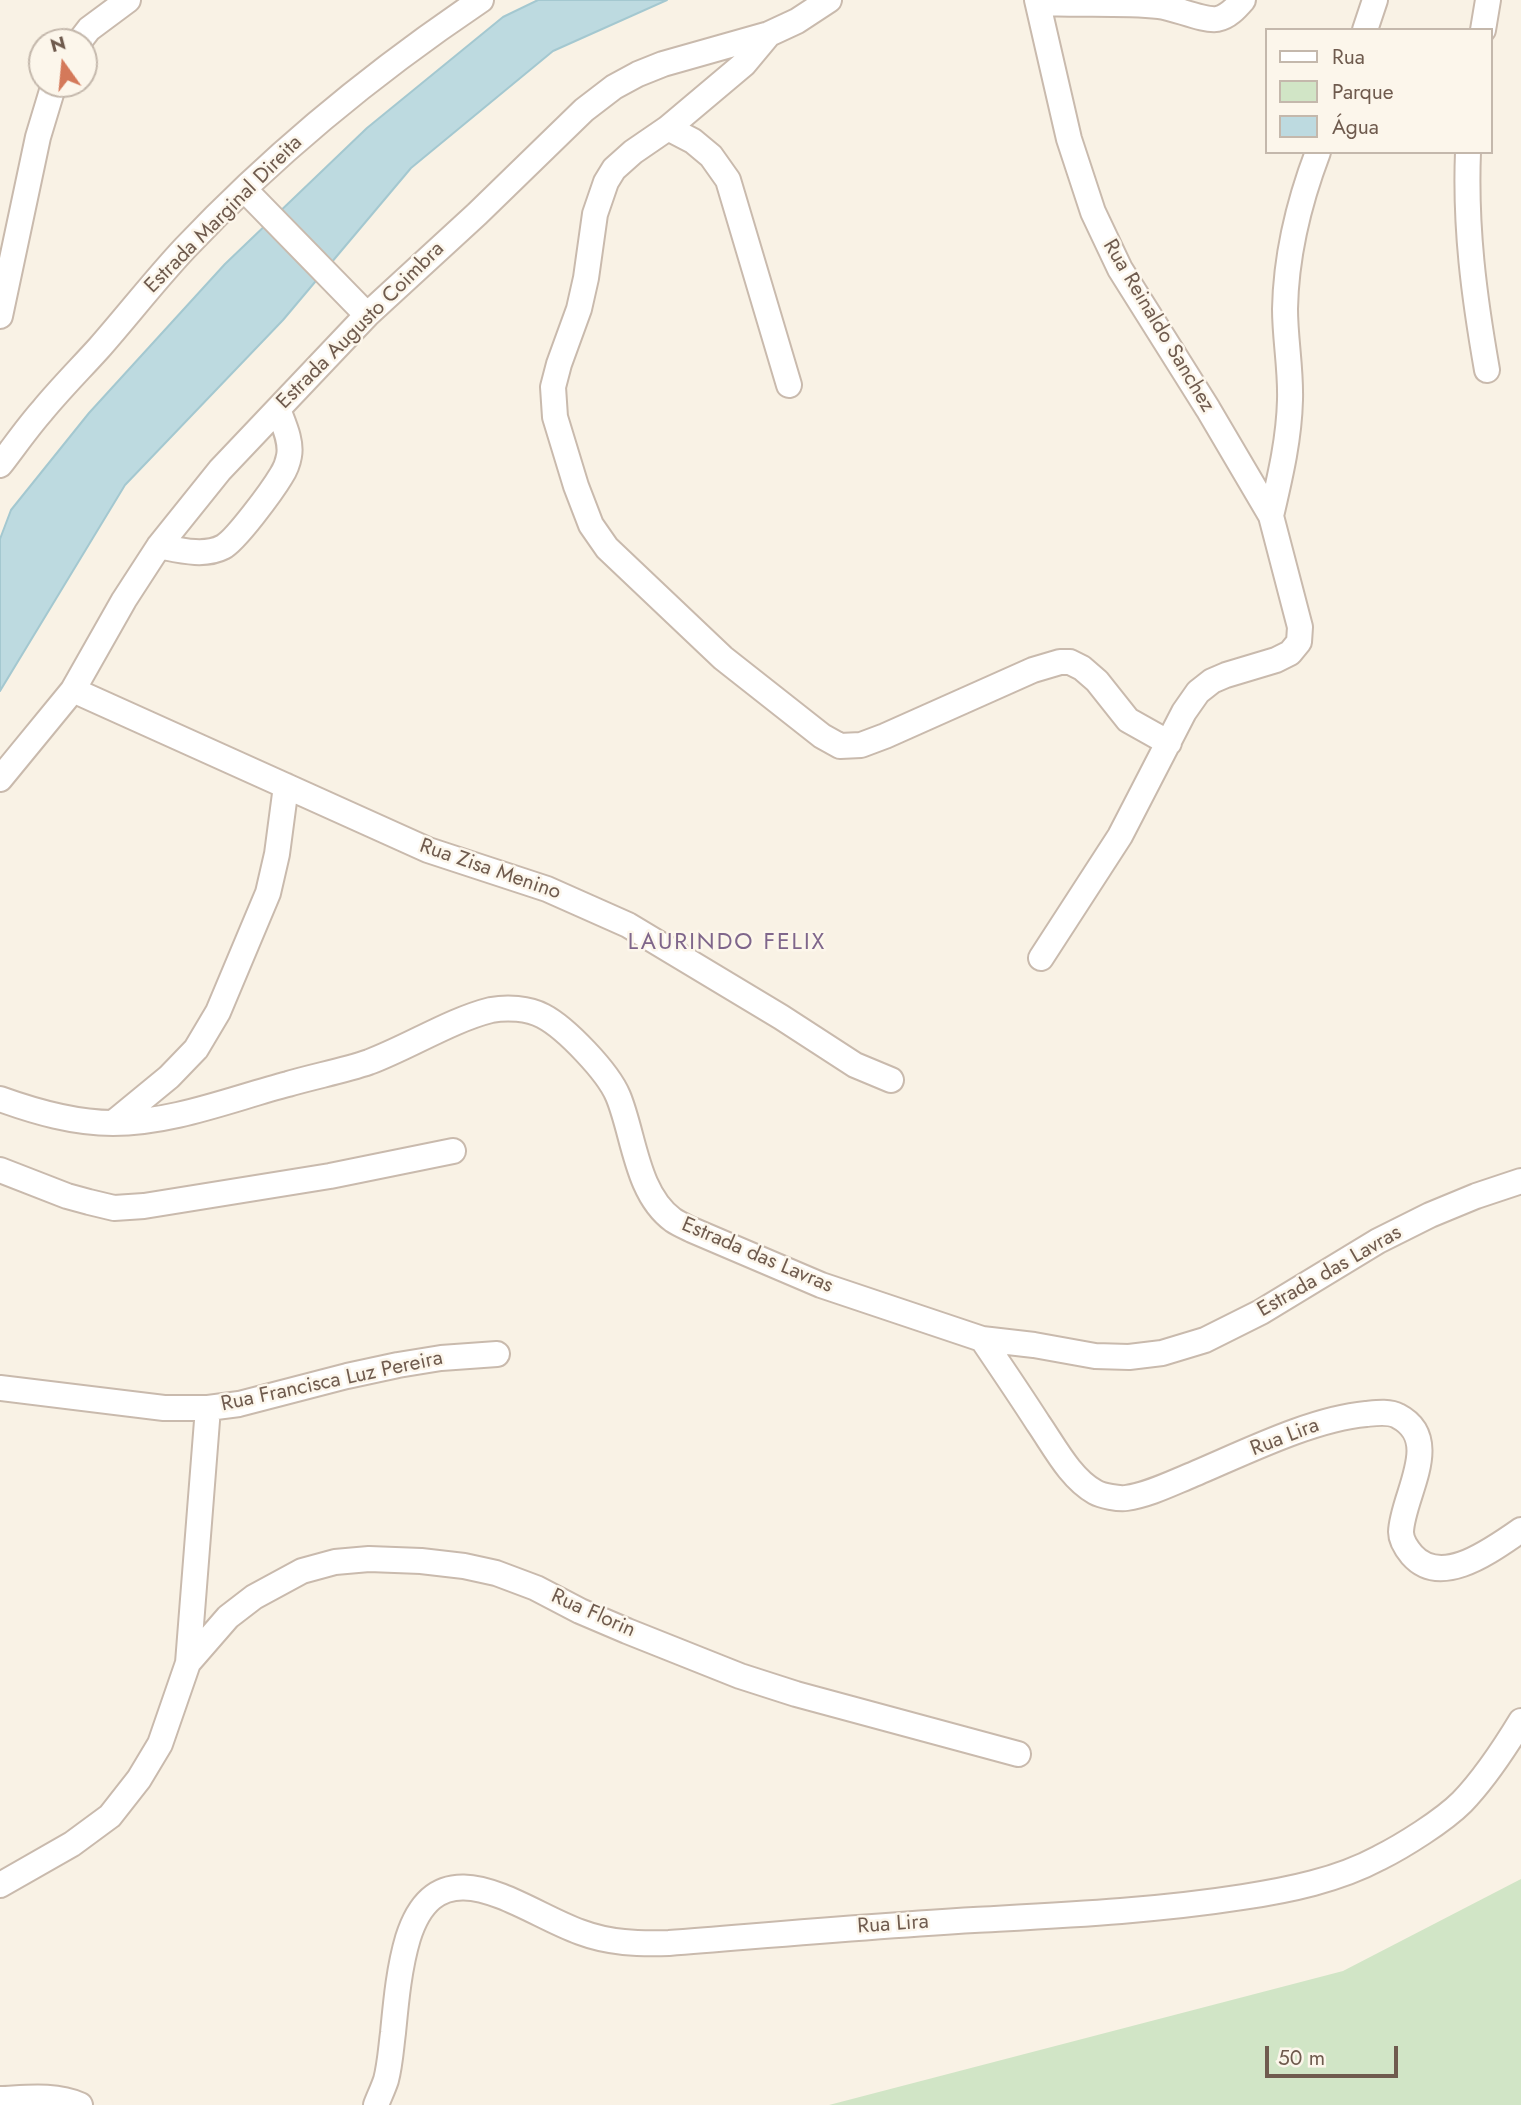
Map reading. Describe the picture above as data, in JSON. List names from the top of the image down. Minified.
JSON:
{"streets":{"street":["Estrada Marginal Direita","Estrada Augusto Coimbra","Rua Reinaldo Sanchez","Rua Zisa Menino","Estrada das Lavras","Rua Francisca Luz Pereira","Rua Lira","Rua Florin"]},"crossings":[["Estrada Augusto Coimbra","Rua Zisa Menino"],["Estrada das Lavras","Rua Lira"]],"districts":["LAURINDO FELIX"],"legend":["Rua","Parque","Água"],"scale_bar":"50 m","north":"top"}
